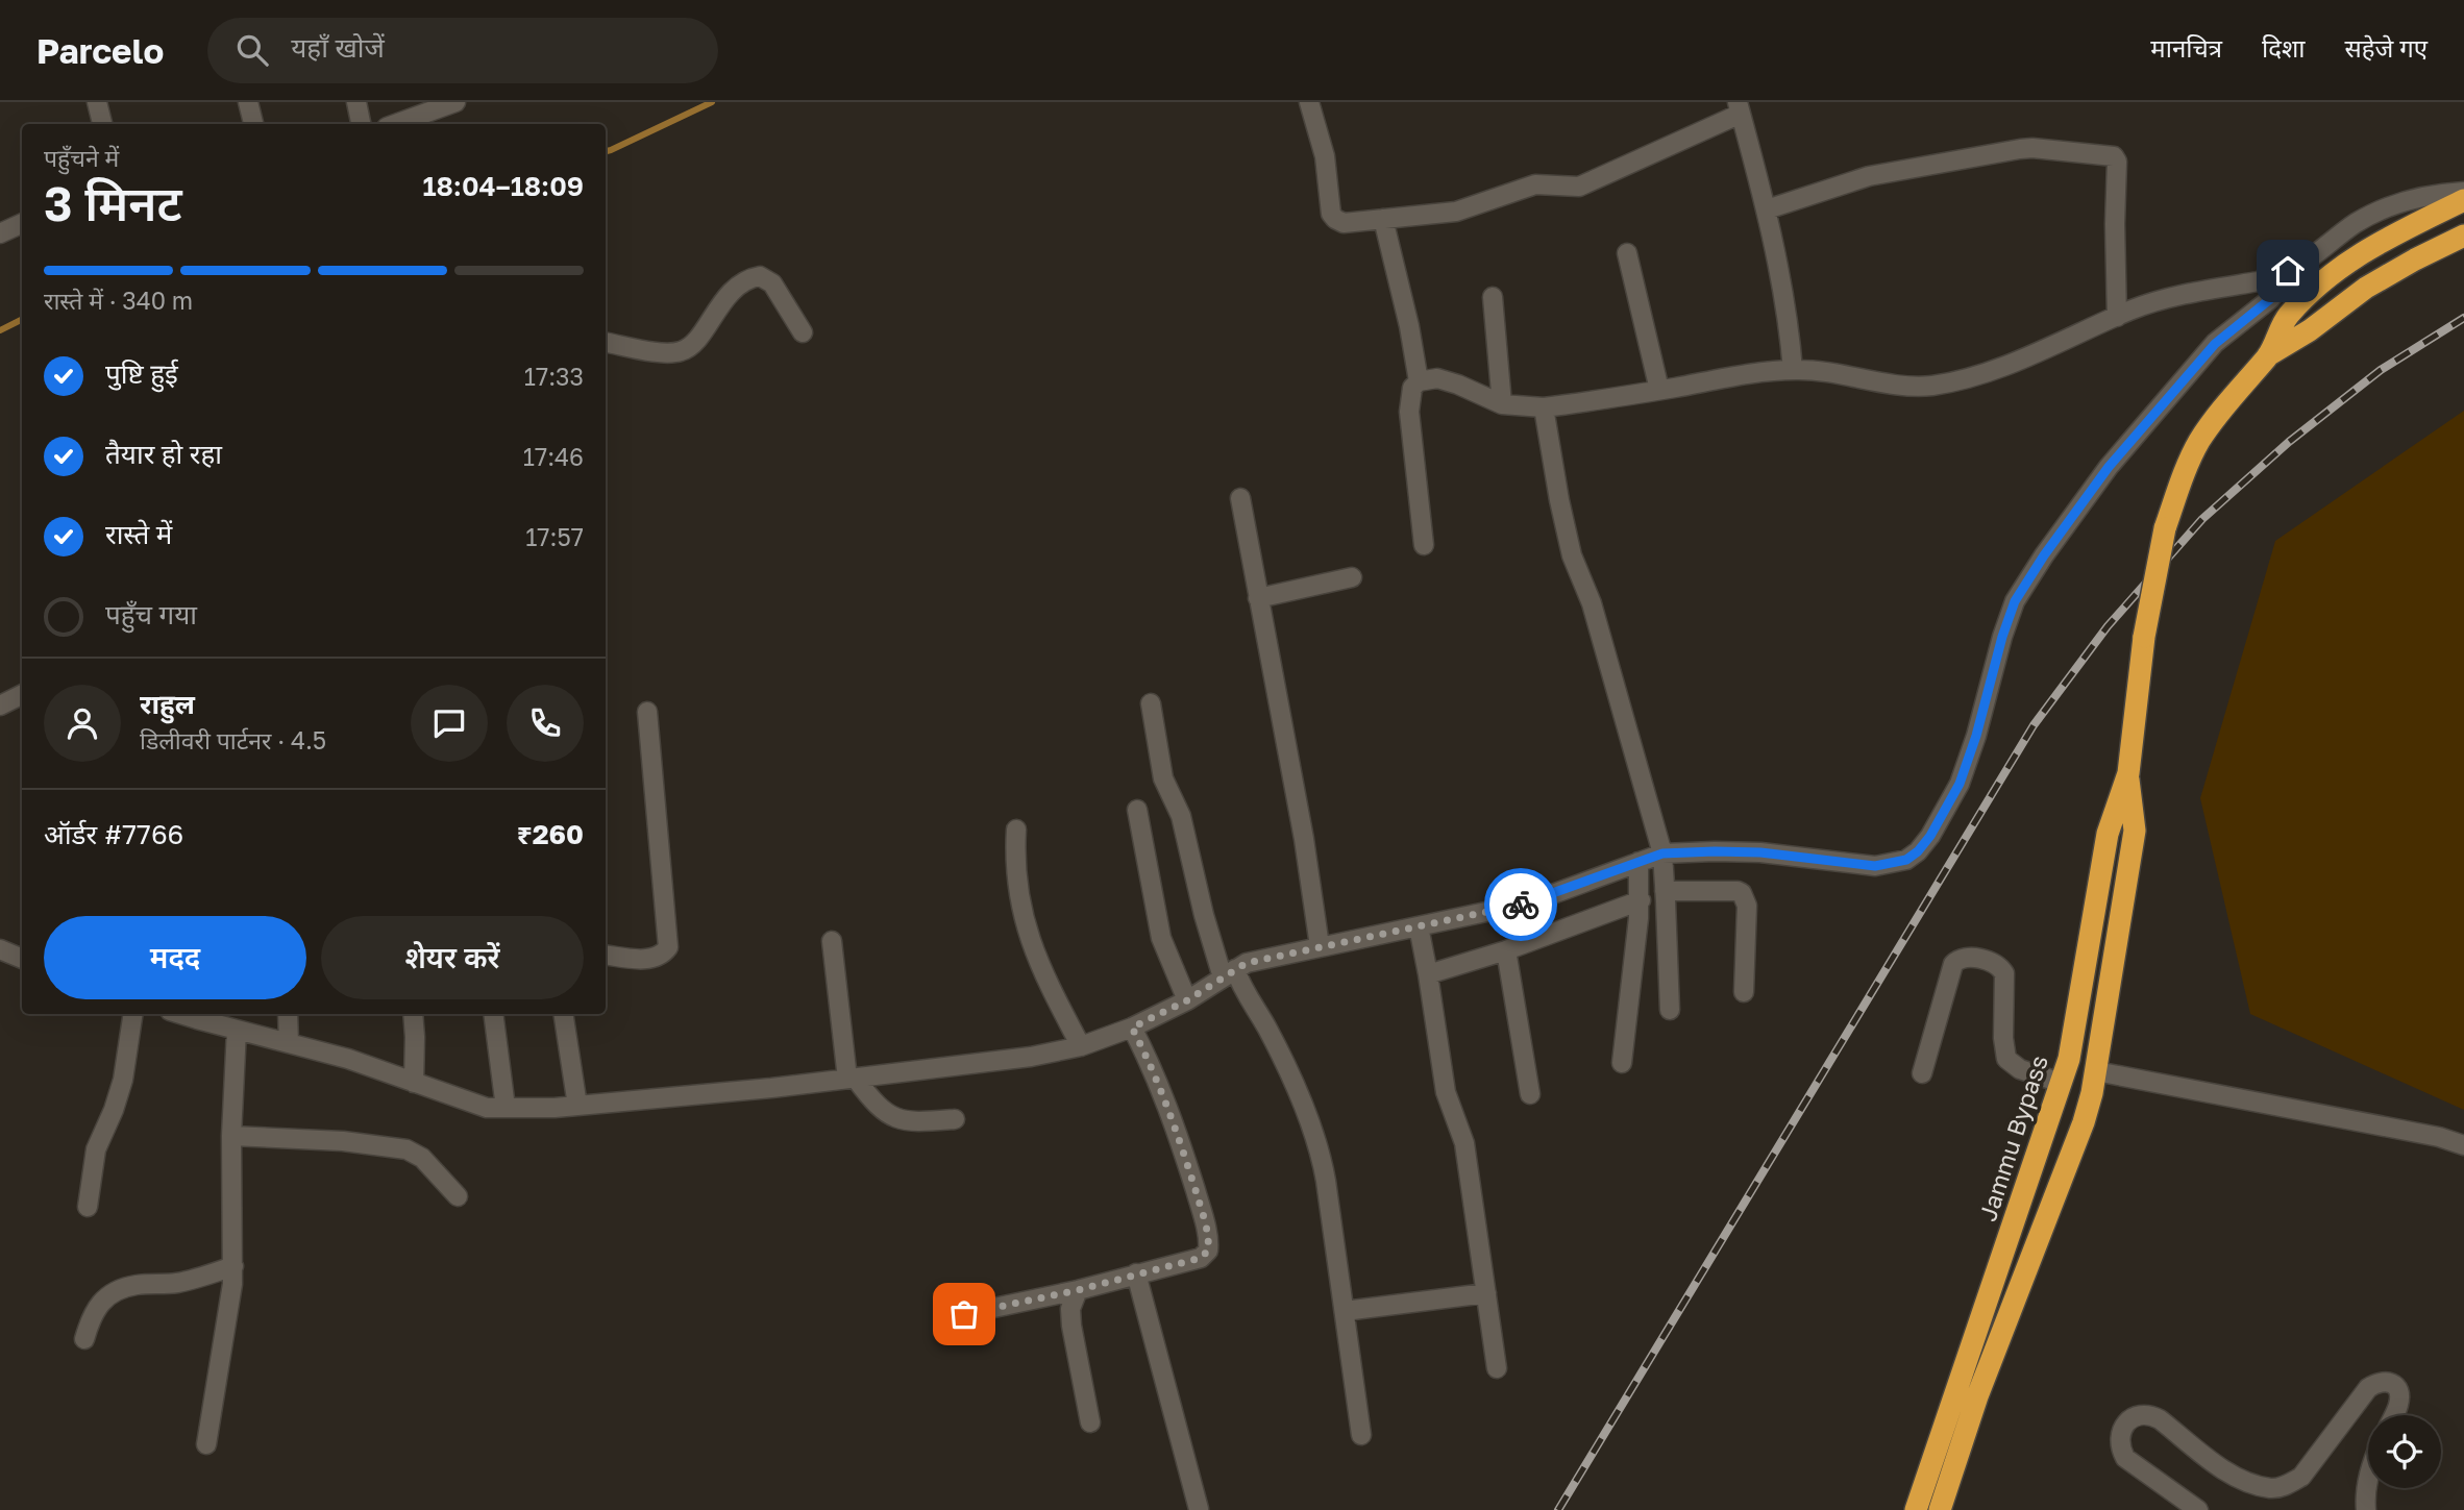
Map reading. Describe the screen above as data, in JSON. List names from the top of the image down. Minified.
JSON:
{"streets":{"highway":["Jammu Bypass"]},"page":{"header":"Parcelo","search":"यहाँ खोजें","nav":["मानचित्र","दिशा","सहेजे गए"],"heading":["3 मिनट","पहुँचने में","18:04–18:09"],"panel":["राहुल","डिलीवरी पार्टनर · 4.5","ऑर्डर #7766","₹260"],"bar":"रास्ते में · 340 m","list":[["पुष्टि हुई","17:33"],["तैयार हो रहा","17:46"],["रास्ते में","17:57"],"पहुँच गया"],"buttons":["मदद","शेयर करें"]}}
